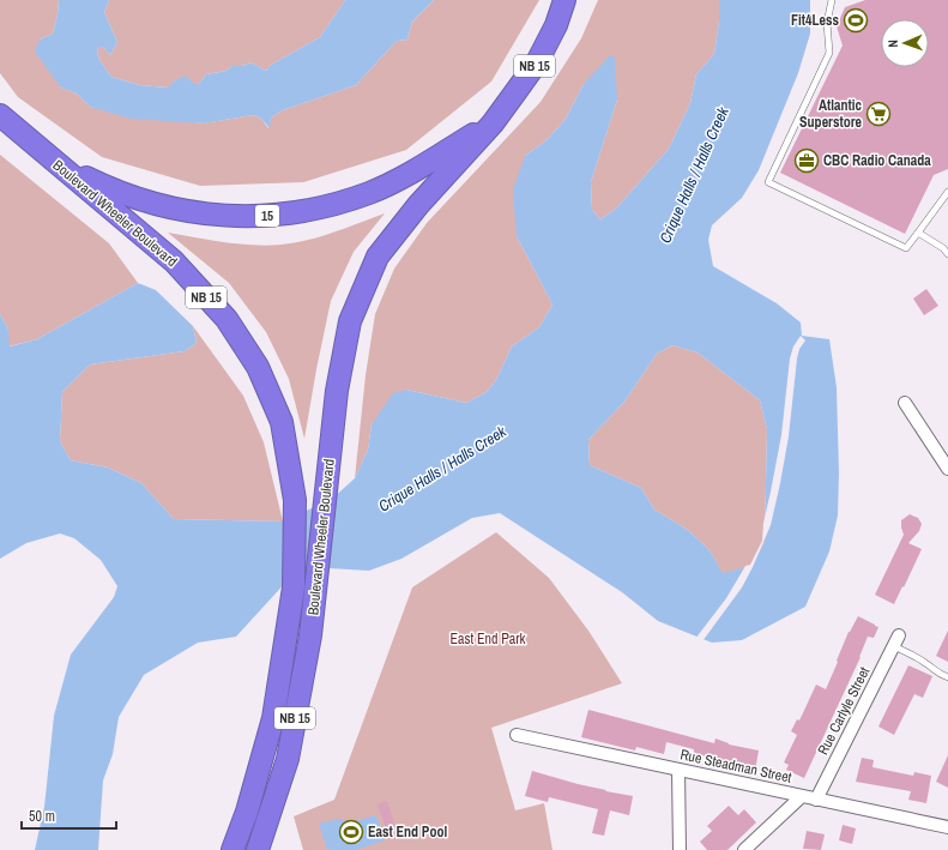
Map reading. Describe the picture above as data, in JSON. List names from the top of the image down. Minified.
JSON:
{"streets":{"highway":["NB 15","Boulevard Wheeler Boulevard","15"],"street":["Rue Carlyle Street","Rue Steadman Street"]},"crossings":[["NB 15","Boulevard Wheeler Boulevard"],["NB 15","15"],["Boulevard Wheeler Boulevard","15"],["Rue Carlyle Street","Rue Steadman Street"]],"water":["Crique Halls / Halls Creek"],"parks":["East End Park"],"places":{"sports":["Fit4Less","East End Pool"],"supermarket":["Atlantic Superstore"],"office":["CBC Radio Canada"]},"scale_bar":"50 m","north":"left"}
